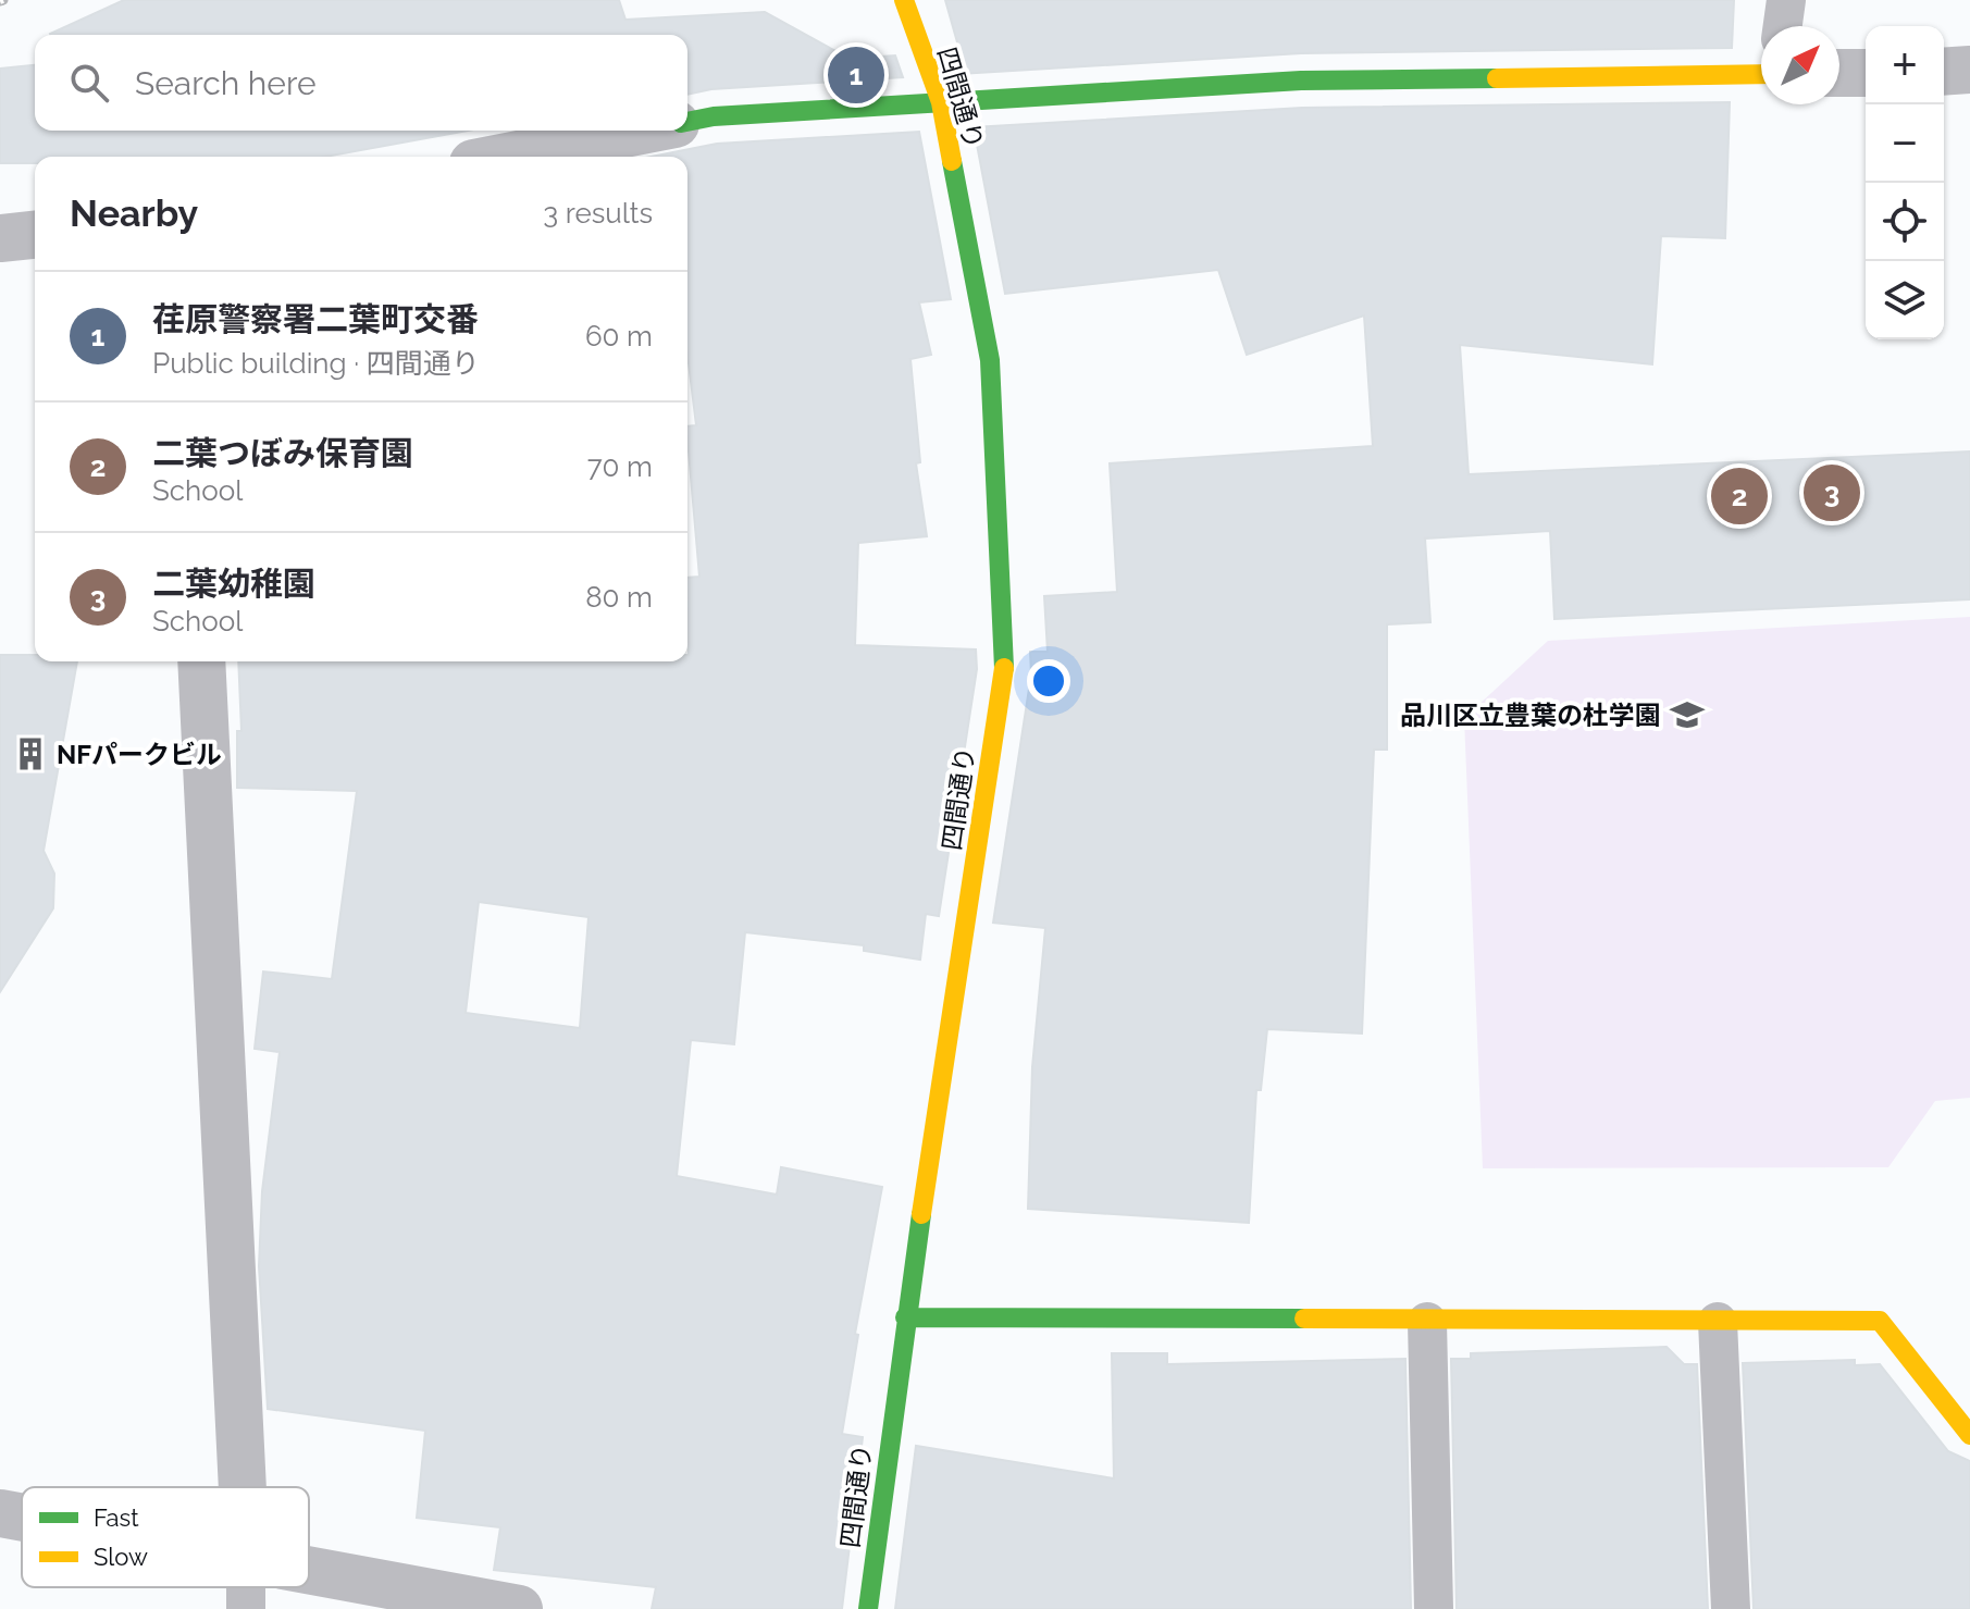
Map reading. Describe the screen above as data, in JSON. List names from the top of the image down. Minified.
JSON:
{"streets":{"street":["四間通り"]},"places":{"school or university":["品川区立豊葉の杜学園"],"building":["NFパークビル"]},"legend":["Fast","Slow"],"north":"top right","page":{"map_buttons":["+","−"],"search":"Search here","pins":["1","3","2"],"heading":["Nearby","3 results"],"list":[{"mark":"1","name":"荏原警察署二葉町交番","note":"Public building · 四間通り","value":"60 m"},{"mark":"2","name":"二葉つぼみ保育園","note":"School","value":"70 m"},{"mark":"3","name":"二葉幼稚園","note":"School","value":"80 m"}]}}
